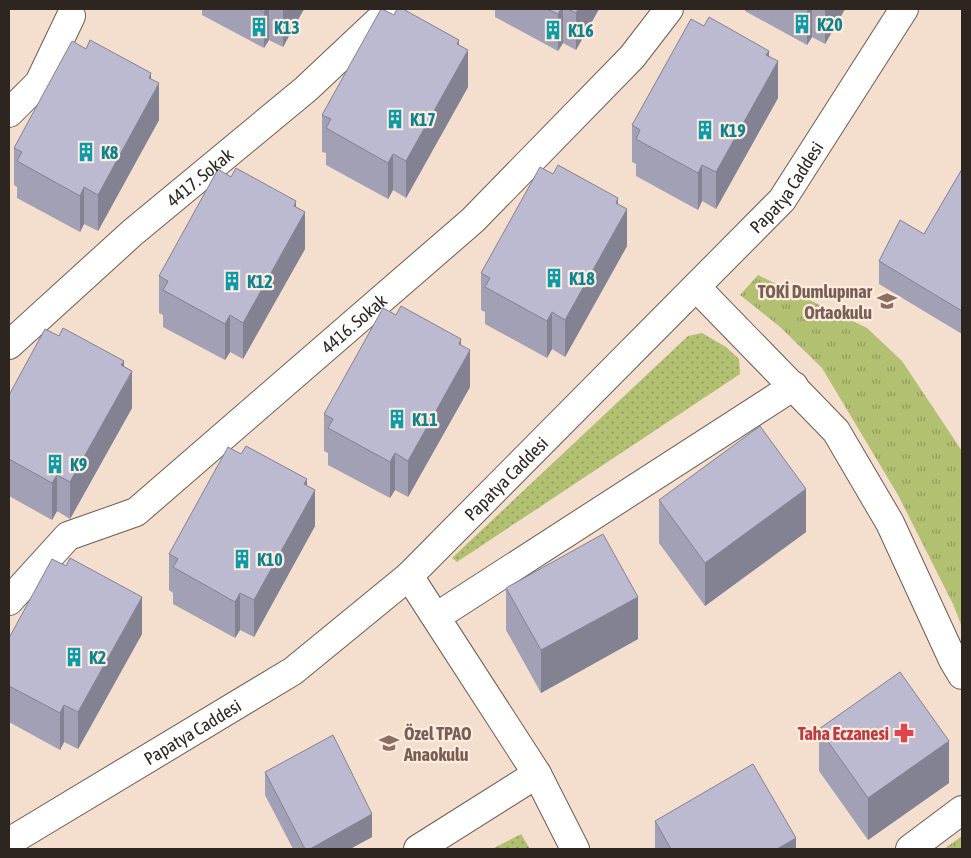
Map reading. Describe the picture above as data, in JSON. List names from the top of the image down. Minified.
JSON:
{"streets":{"street":["4417. Sokak","Papatya Caddesi","4416. Sokak"]},"places":{"building":["K20","K13","K16","K17","K19","K8","K18","K12","K11","K9","K10","K2"],"school or university":["TOKİ Dumlupınar Ortaokulu","Özel TPAO Anaokulu"],"pharmacy":["Taha Eczanesi"]}}
